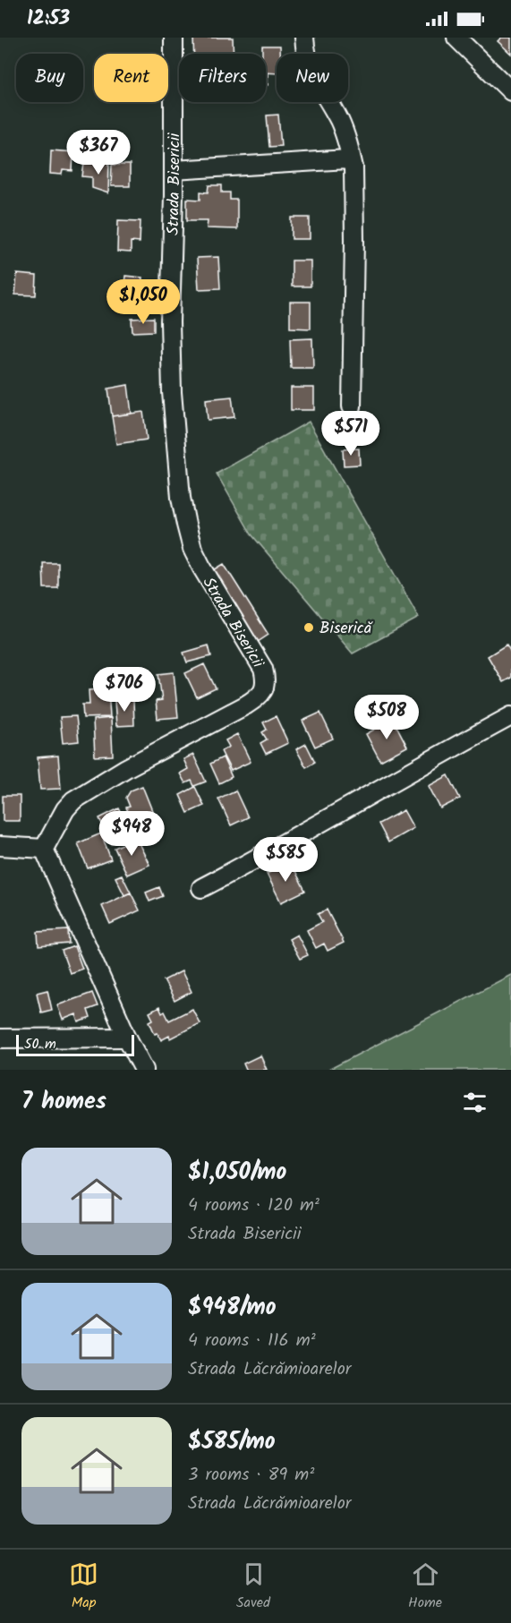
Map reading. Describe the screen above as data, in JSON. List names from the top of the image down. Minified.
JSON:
{"streets":{"street":["Strada Bisericii"]},"places":["Biserică"],"scale_bar":"50 m","page":{"status":"12:53","chip":["Buy","Rent","Filters","New"],"price":["$367","$1,050","$571","$706","$508","$948","$585"],"scale":"50 m","heading":"7 homes","list":[{"name":"$1,050/mo","note":"4 rooms · 120 m² · Strada Bisericii"},{"name":"$948/mo","note":"4 rooms · 116 m² · Strada Lăcrămioarelor"},{"name":"$585/mo","note":"3 rooms · 89 m² · Strada Lăcrămioarelor"}],"tabs":["Map","Saved","Home"]}}
